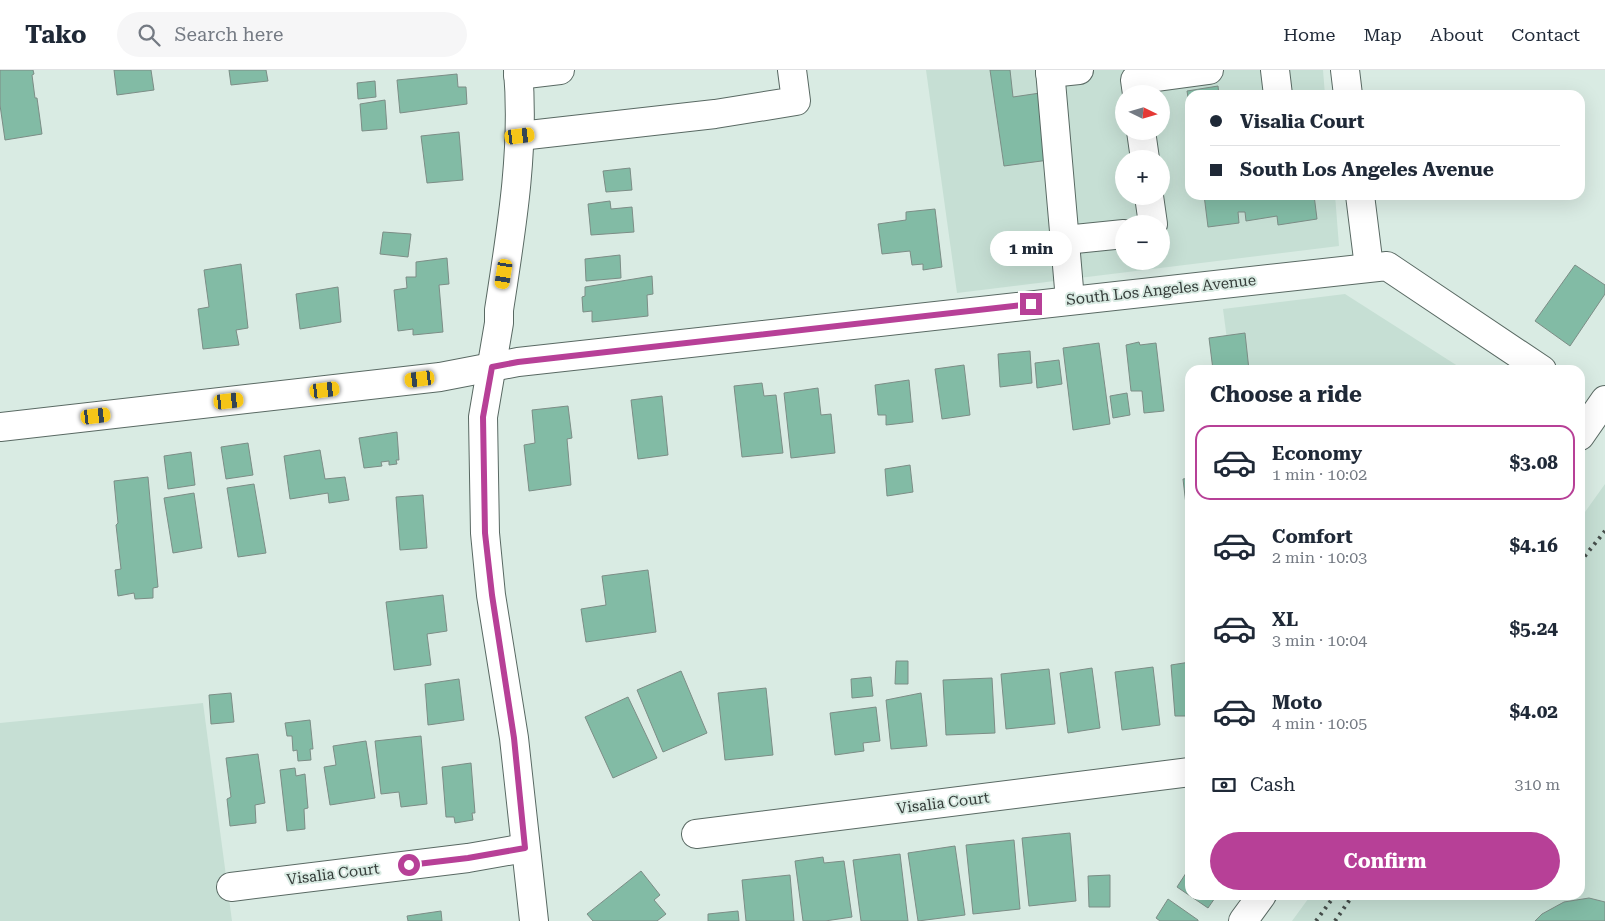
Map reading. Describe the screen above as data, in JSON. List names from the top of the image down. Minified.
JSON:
{"streets":{"street":["South Los Angeles Avenue","Visalia Court"]},"north":"right","page":{"header":"Tako","search":"Search here","nav":["Home","Map","About","Contact"],"map_buttons":["+","−"],"banner":["Visalia Court","South Los Angeles Avenue"],"bubble":"1 min","heading":"Choose a ride","list":[{"name":"Economy","note":"1 min · 10:02","value":"$3.08"},{"name":"Comfort","note":"2 min · 10:03","value":"$4.16"},{"name":"XL","note":"3 min · 10:04","value":"$5.24"},{"name":"Moto","note":"4 min · 10:05","value":"$4.02"}],"pay":["Cash","310 m"],"buttons":"Confirm"}}
